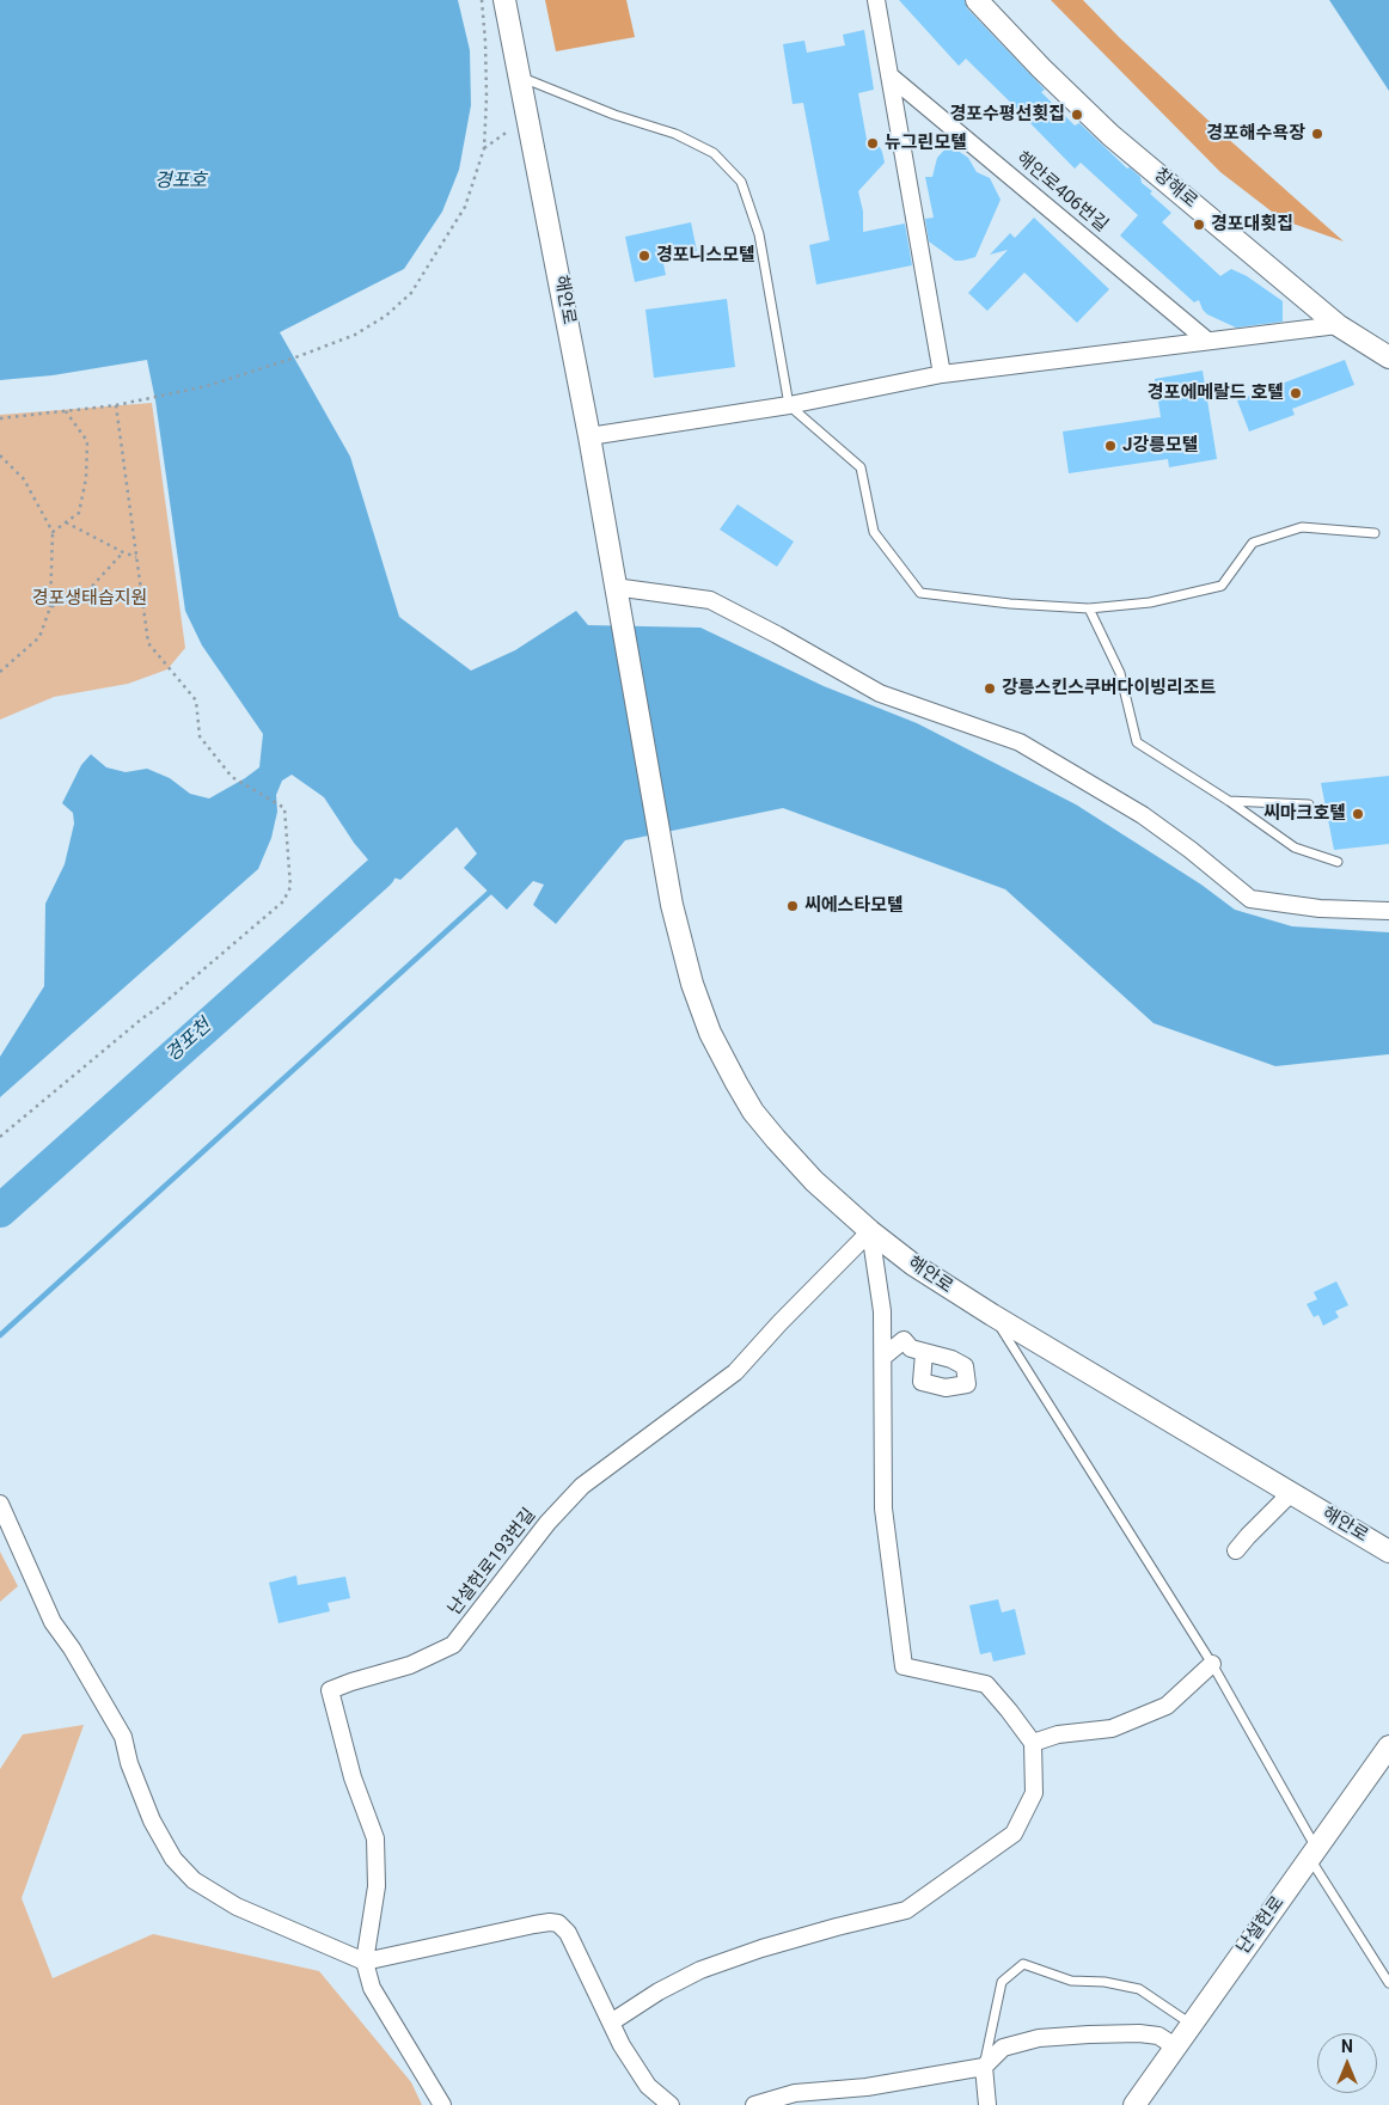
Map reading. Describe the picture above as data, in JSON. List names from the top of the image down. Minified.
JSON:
{"streets":{"street":["창해로","해안로406번길","해안로","난설헌로193번길","난설헌로"]},"crossings":[["해안로","난설헌로193번길"]],"water":["경포호","경포천"],"parks":["경포생태습지원"],"places":["경포수평선횟집","경포해수욕장","뉴그린모텔","경포대횟집","경포니스모텔","경포에메랄드 호텔","J강릉모텔","강릉스킨스쿠버다이빙리조트","씨마크호텔","씨에스타모텔"],"north":"top"}
